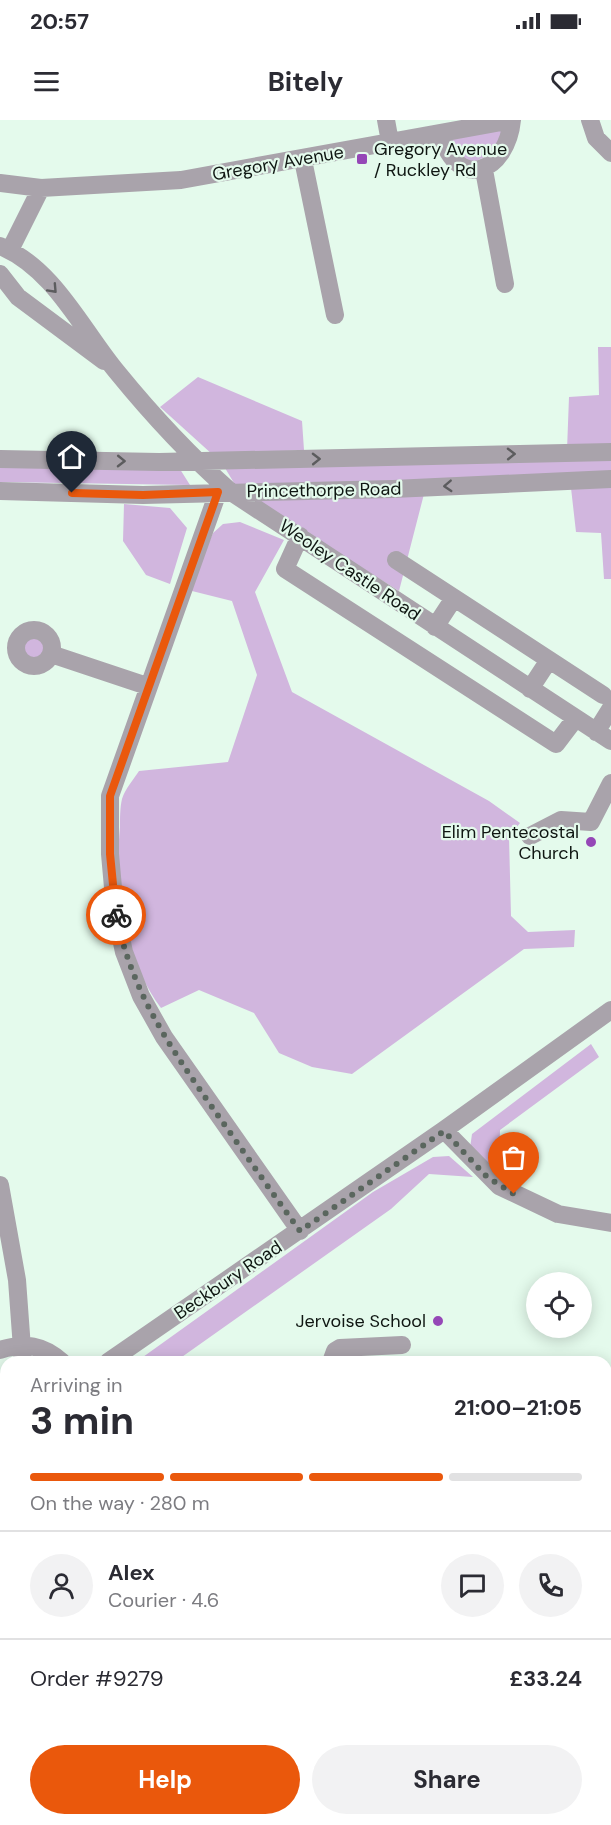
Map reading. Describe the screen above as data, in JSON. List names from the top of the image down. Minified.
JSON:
{"streets":{"street":["Gregory Avenue","Princethorpe Road","Weoley Castle Road","Beckbury Road"]},"crossings":[["Princethorpe Road","Weoley Castle Road"]],"places":{"transit":["Gregory Avenue / Ruckley Rd"],"other":["Elim Pentecostal Church","Jervoise School"]},"page":{"status":"20:57","header":"Bitely","heading":["3 min","Arriving in","21:00–21:05"],"panel":["Alex","Courier · 4.6","Order #9279","£33.24"],"bar":"On the way · 280 m","buttons":["Help","Share"]}}
